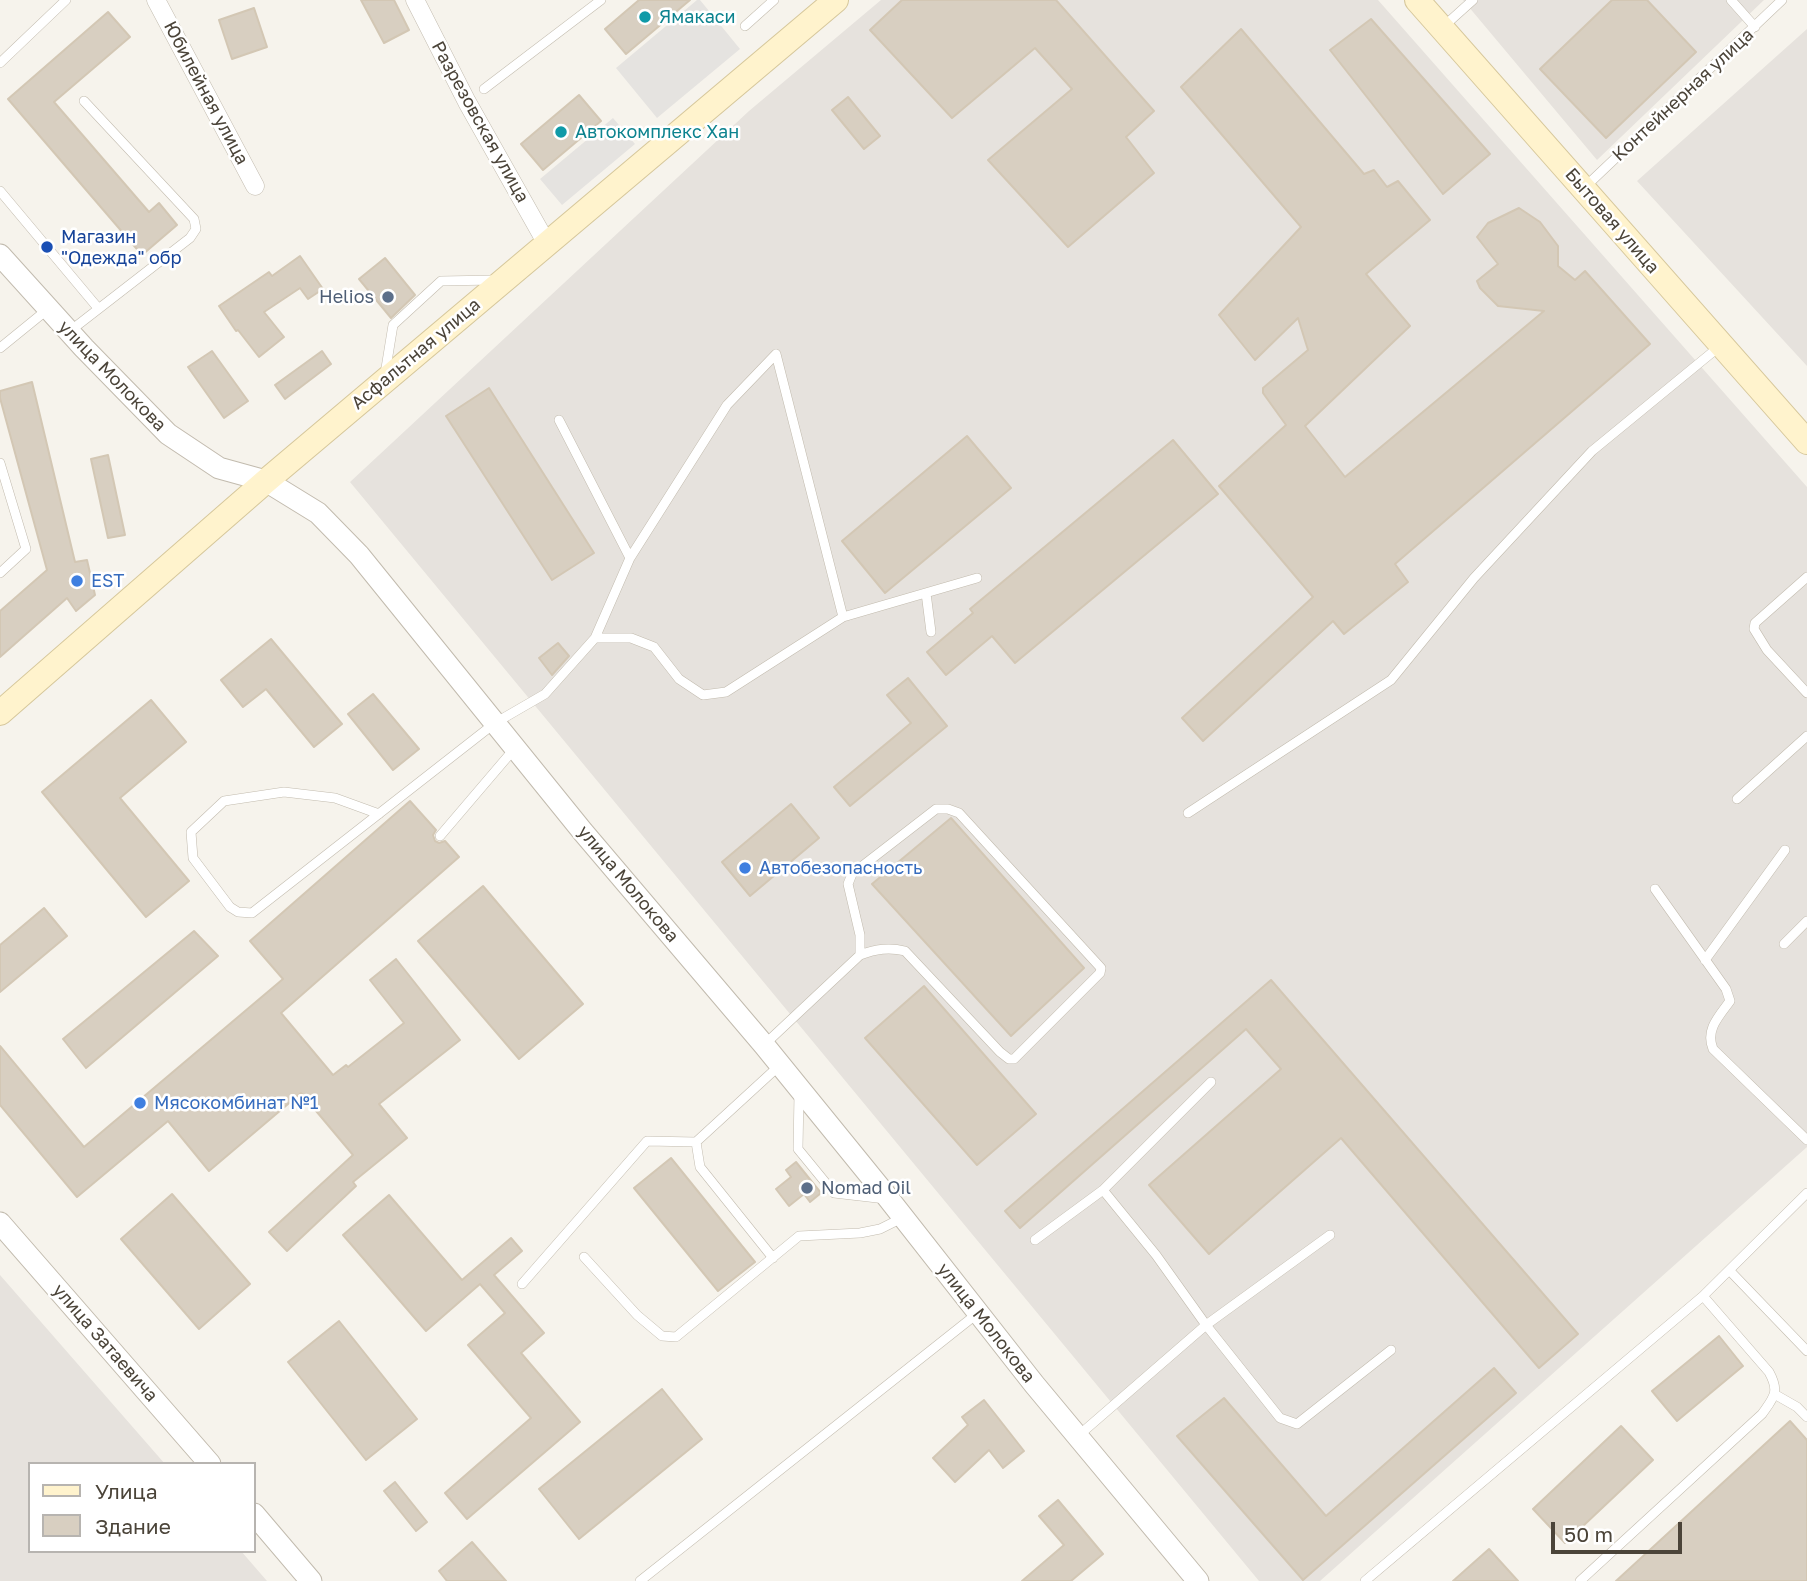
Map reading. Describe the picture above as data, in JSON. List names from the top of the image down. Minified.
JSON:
{"streets":{"main road":["Бытовая улица","Асфальтная улица"],"street":["Юбилейная улица","Разрезовская улица","улица Молокова","улица Затаевича"],"lane":["Контейнерная улица"]},"crossings":[["Контейнерная улица","Бытовая улица"],["Разрезовская улица","Асфальтная улица"],["Асфальтная улица","улица Молокова"]],"places":["Ямакаси","Автокомплекс Хан","Магазин \"Одежда\" обр","Helios","EST","Автобезопасность","Мясокомбинат №1","Nomad Oil"],"legend":["Улица","Здание"],"scale_bar":"50 m"}
